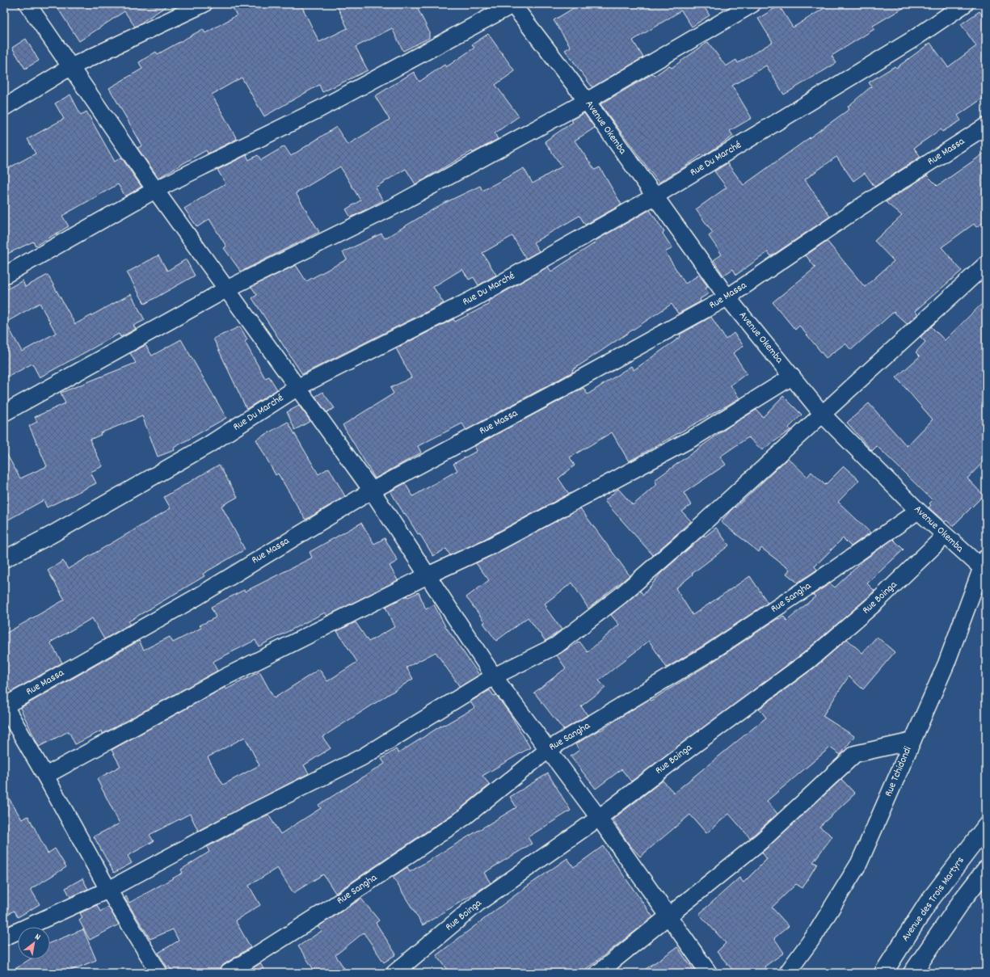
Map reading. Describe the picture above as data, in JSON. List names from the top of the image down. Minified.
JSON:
{"streets":{"highway":["Avenue des Trois Martyrs"],"street":["Avenue Okemba","Rue Massa","Rue Du Marché","Rue Sangha","Rue Boinga","Rue Tchidondi"]},"crossings":[["Avenue Okemba","Rue Massa"],["Avenue Okemba","Rue Du Marché"],["Avenue Okemba","Rue Sangha"],["Avenue Okemba","Rue Boinga"],["Avenue Okemba","Rue Tchidondi"]],"north":"top right"}
